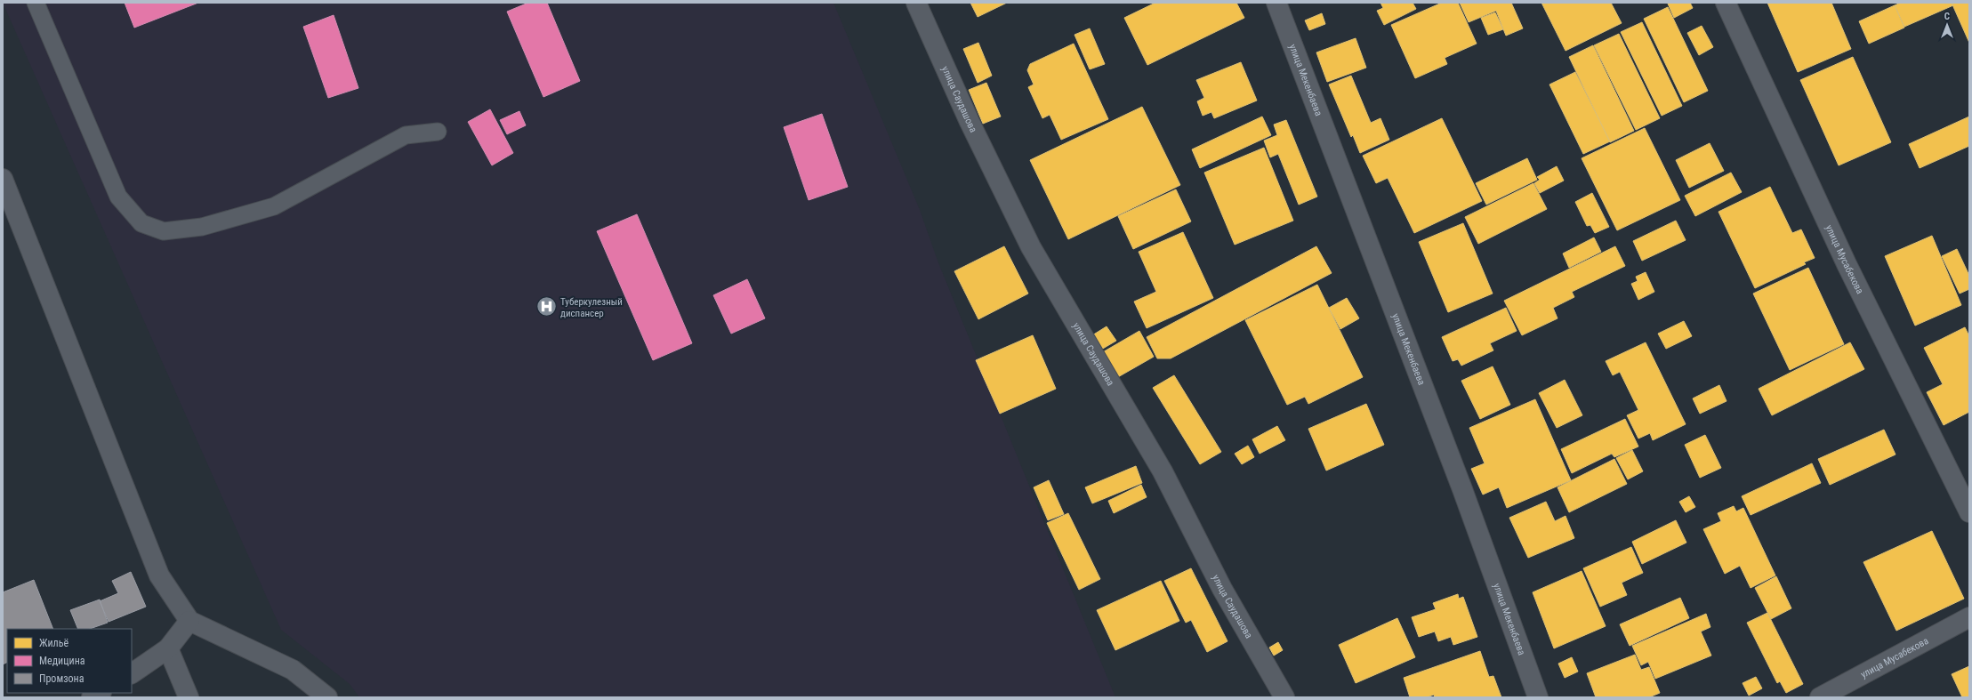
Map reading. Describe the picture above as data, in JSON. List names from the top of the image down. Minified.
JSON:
{"streets":{"street":["улица Мекенбаева","улица Саудашова","улица Мусабекова"]},"places":{"hospital":["Туберкулезный диспансер"]},"legend":["Жильё","Медицина","Промзона"],"north":"top"}
